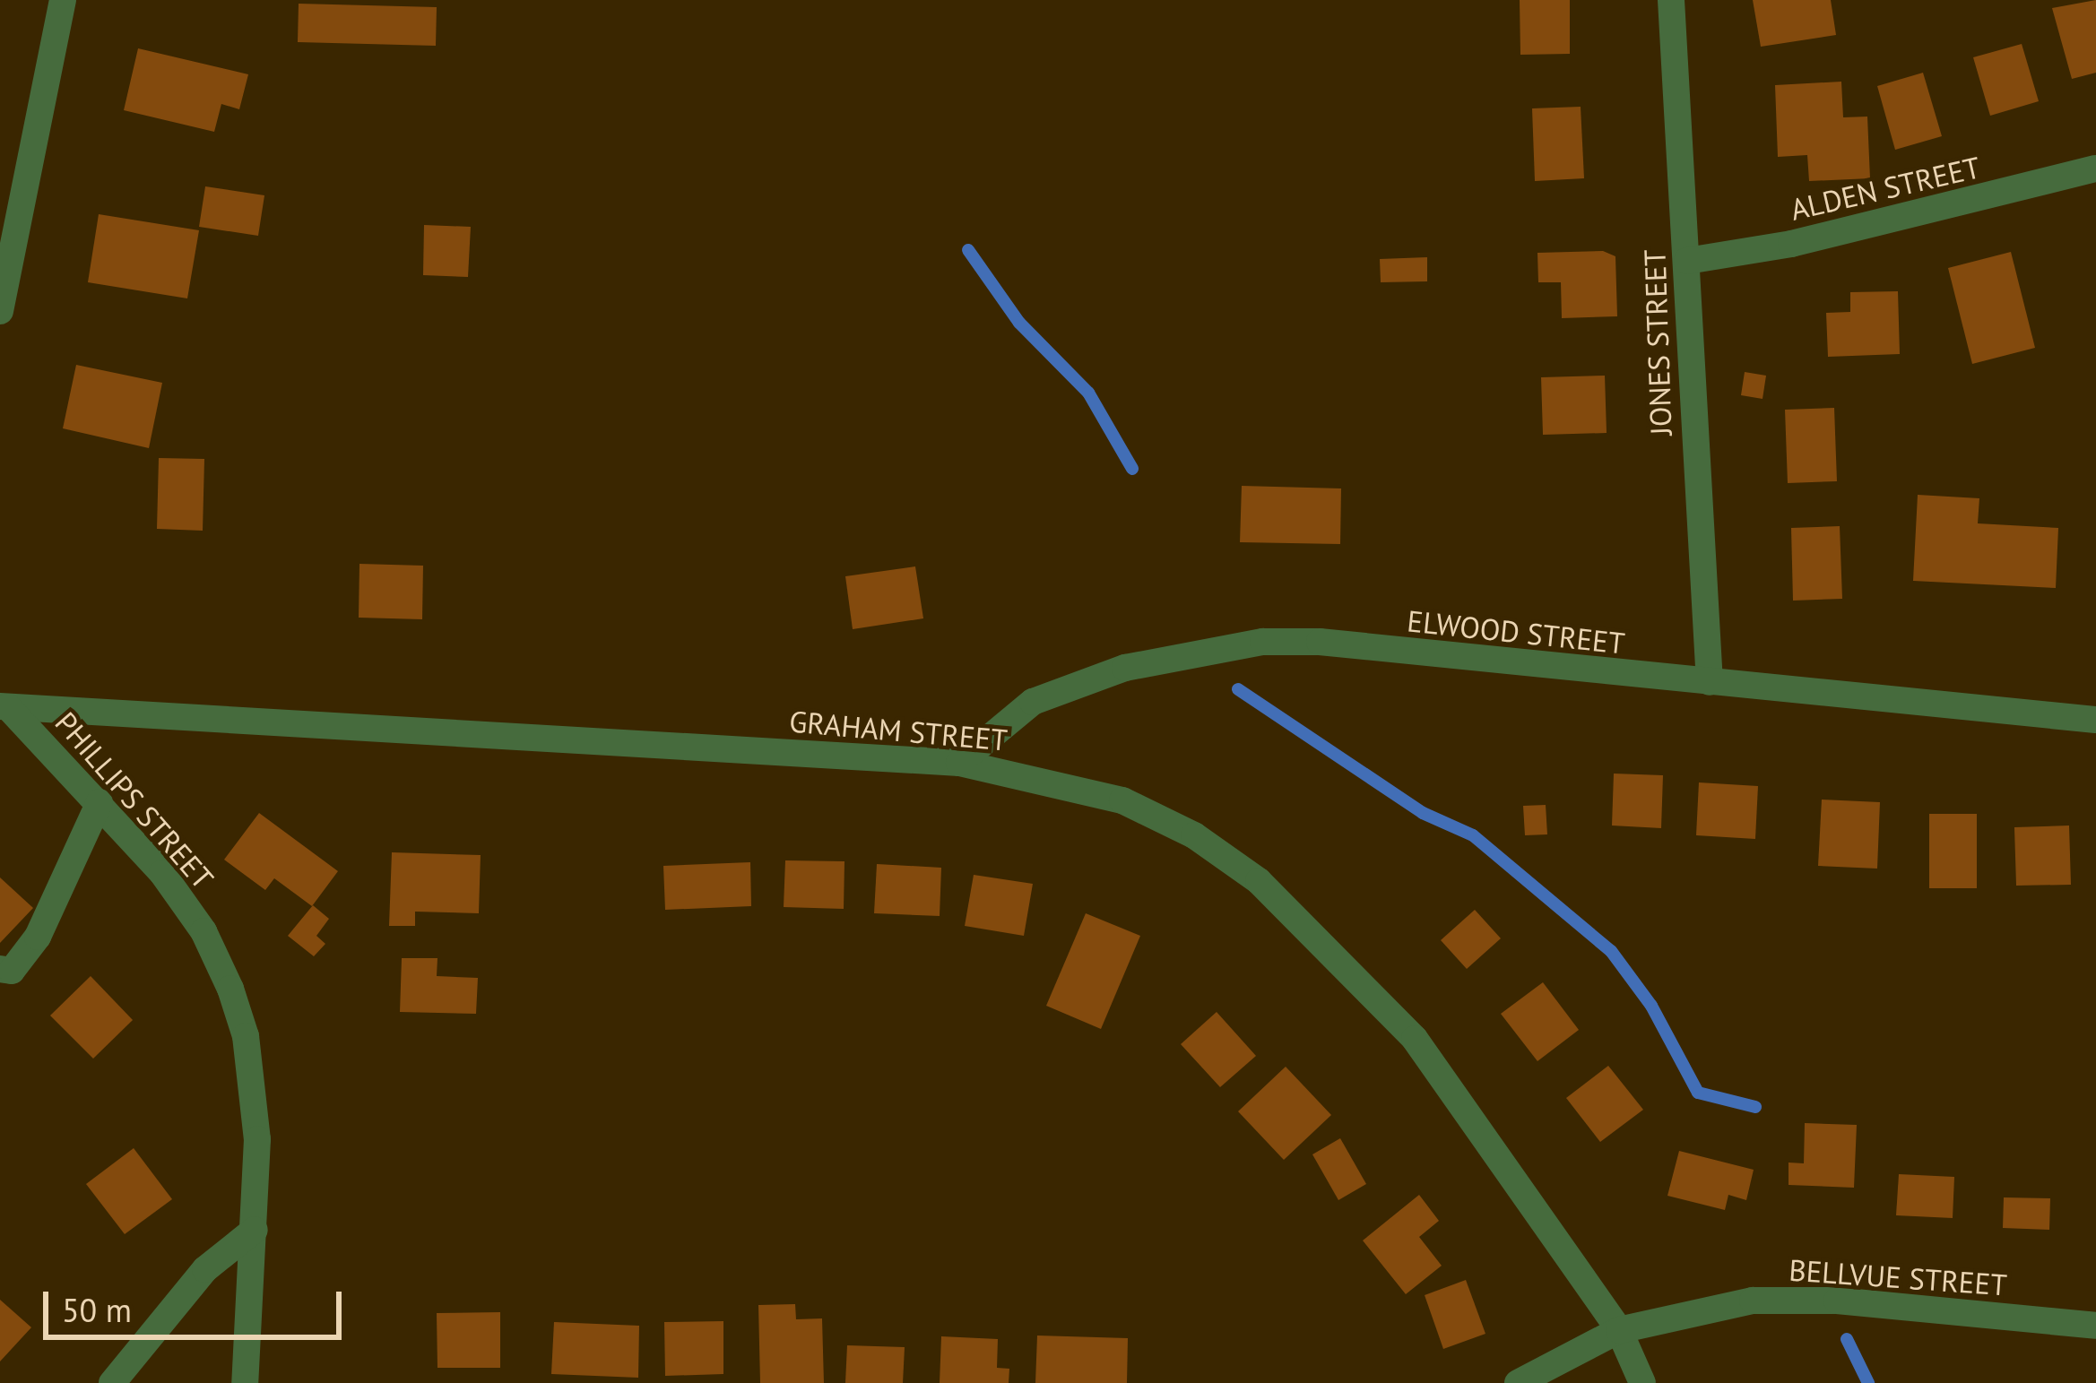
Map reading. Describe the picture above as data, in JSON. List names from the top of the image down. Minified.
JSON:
{"streets":{"street":["ALDEN STREET","JONES STREET","ELWOOD STREET","GRAHAM STREET","PHILLIPS STREET","BELLVUE STREET"]},"crossings":[["ALDEN STREET","JONES STREET"],["JONES STREET","ELWOOD STREET"],["ELWOOD STREET","GRAHAM STREET"],["GRAHAM STREET","PHILLIPS STREET"],["GRAHAM STREET","BELLVUE STREET"]],"scale_bar":"50 m"}
